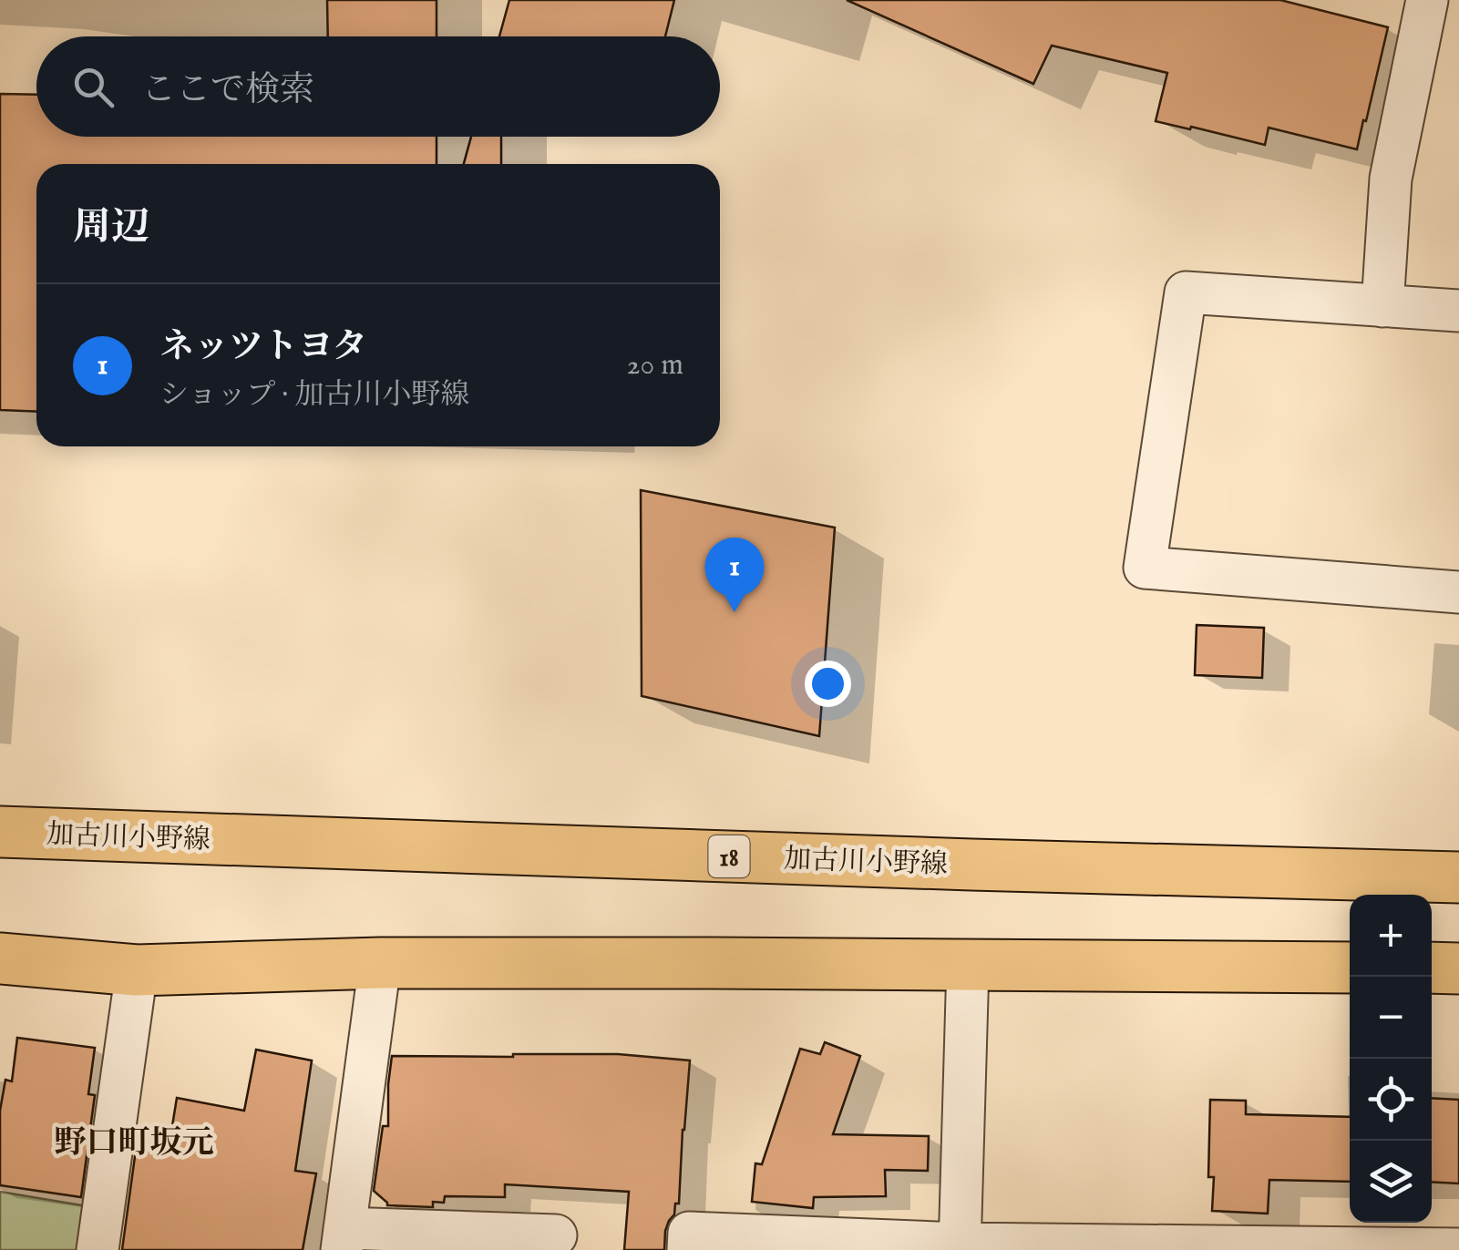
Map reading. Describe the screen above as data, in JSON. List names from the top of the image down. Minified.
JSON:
{"streets":{"main road":["加古川小野線","18"]},"districts":["野口町坂元"],"page":{"search":"ここで検索","heading":"周辺","list":[{"mark":"1","name":"ネッツトヨタ","note":"ショップ · 加古川小野線","value":"20 m"}],"pins":"1","map_buttons":["+","−"]}}
